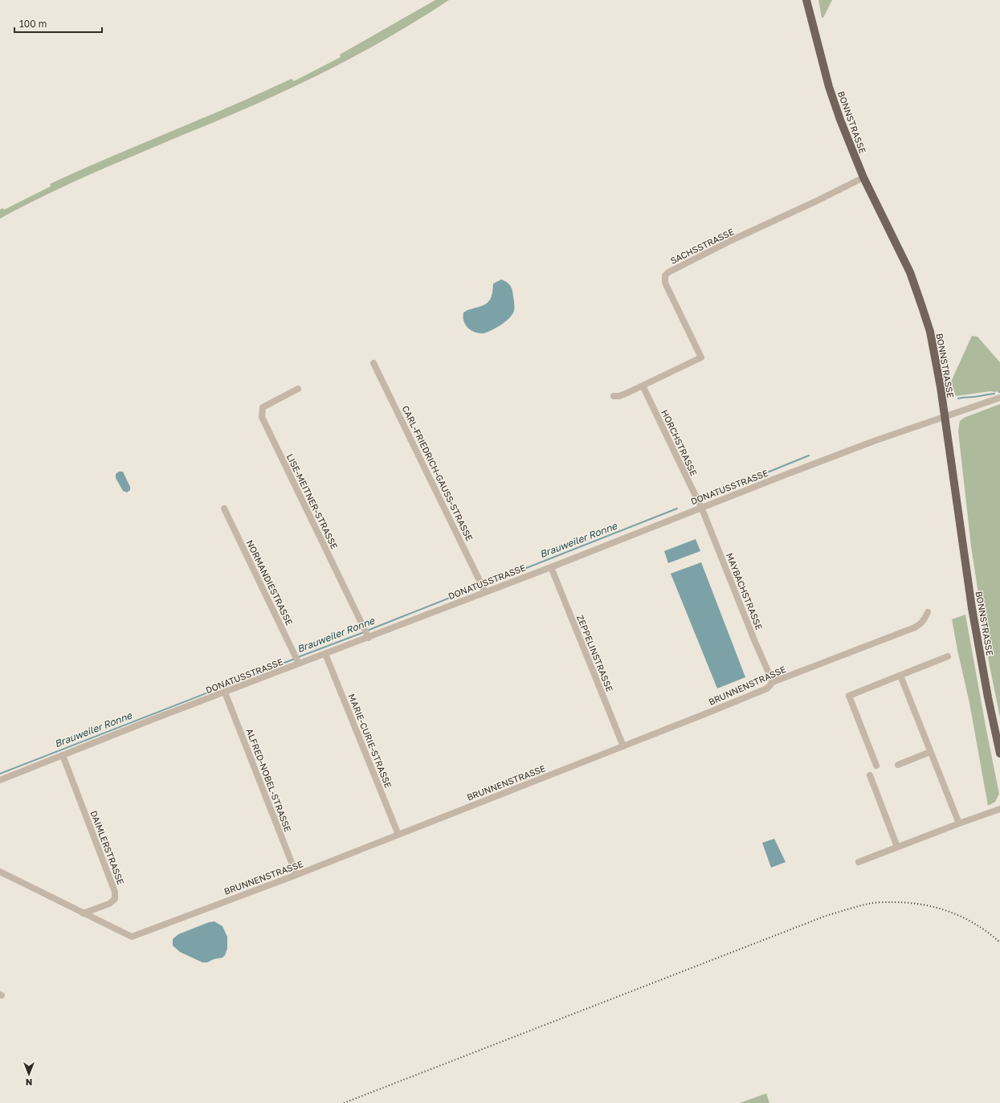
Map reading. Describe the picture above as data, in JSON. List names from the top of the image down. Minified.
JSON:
{"streets":{"main road":["BONNSTRASSE"],"street":["SACHSSTRASSE","HORCHSTRASSE","CARL-FRIEDRICH-GAUSS-STRASSE","DONATUSSTRASSE","LISE-MEITNER-STRASSE","NORMANDIESTRASSE","MAYBACHSTRASSE","ZEPPELINSTRASSE","BRUNNENSTRASSE","MARIE-CURIE-STRASSE","ALFRED-NOBEL-STRASSE","DAIMLERSTRASSE"]},"crossings":[["BONNSTRASSE","SACHSSTRASSE"],["BONNSTRASSE","DONATUSSTRASSE"],["SACHSSTRASSE","HORCHSTRASSE"],["HORCHSTRASSE","DONATUSSTRASSE"],["HORCHSTRASSE","MAYBACHSTRASSE"],["CARL-FRIEDRICH-GAUSS-STRASSE","DONATUSSTRASSE"],["DONATUSSTRASSE","LISE-MEITNER-STRASSE"],["DONATUSSTRASSE","NORMANDIESTRASSE"],["DONATUSSTRASSE","MAYBACHSTRASSE"],["DONATUSSTRASSE","ZEPPELINSTRASSE"],["DONATUSSTRASSE","MARIE-CURIE-STRASSE"],["DONATUSSTRASSE","ALFRED-NOBEL-STRASSE"],["DONATUSSTRASSE","DAIMLERSTRASSE"],["MAYBACHSTRASSE","BRUNNENSTRASSE"],["ZEPPELINSTRASSE","BRUNNENSTRASSE"],["BRUNNENSTRASSE","MARIE-CURIE-STRASSE"],["BRUNNENSTRASSE","ALFRED-NOBEL-STRASSE"],["BRUNNENSTRASSE","DAIMLERSTRASSE"]],"water":["Brauweiler Ronne"],"scale_bar":"100 m","north":"bottom"}
